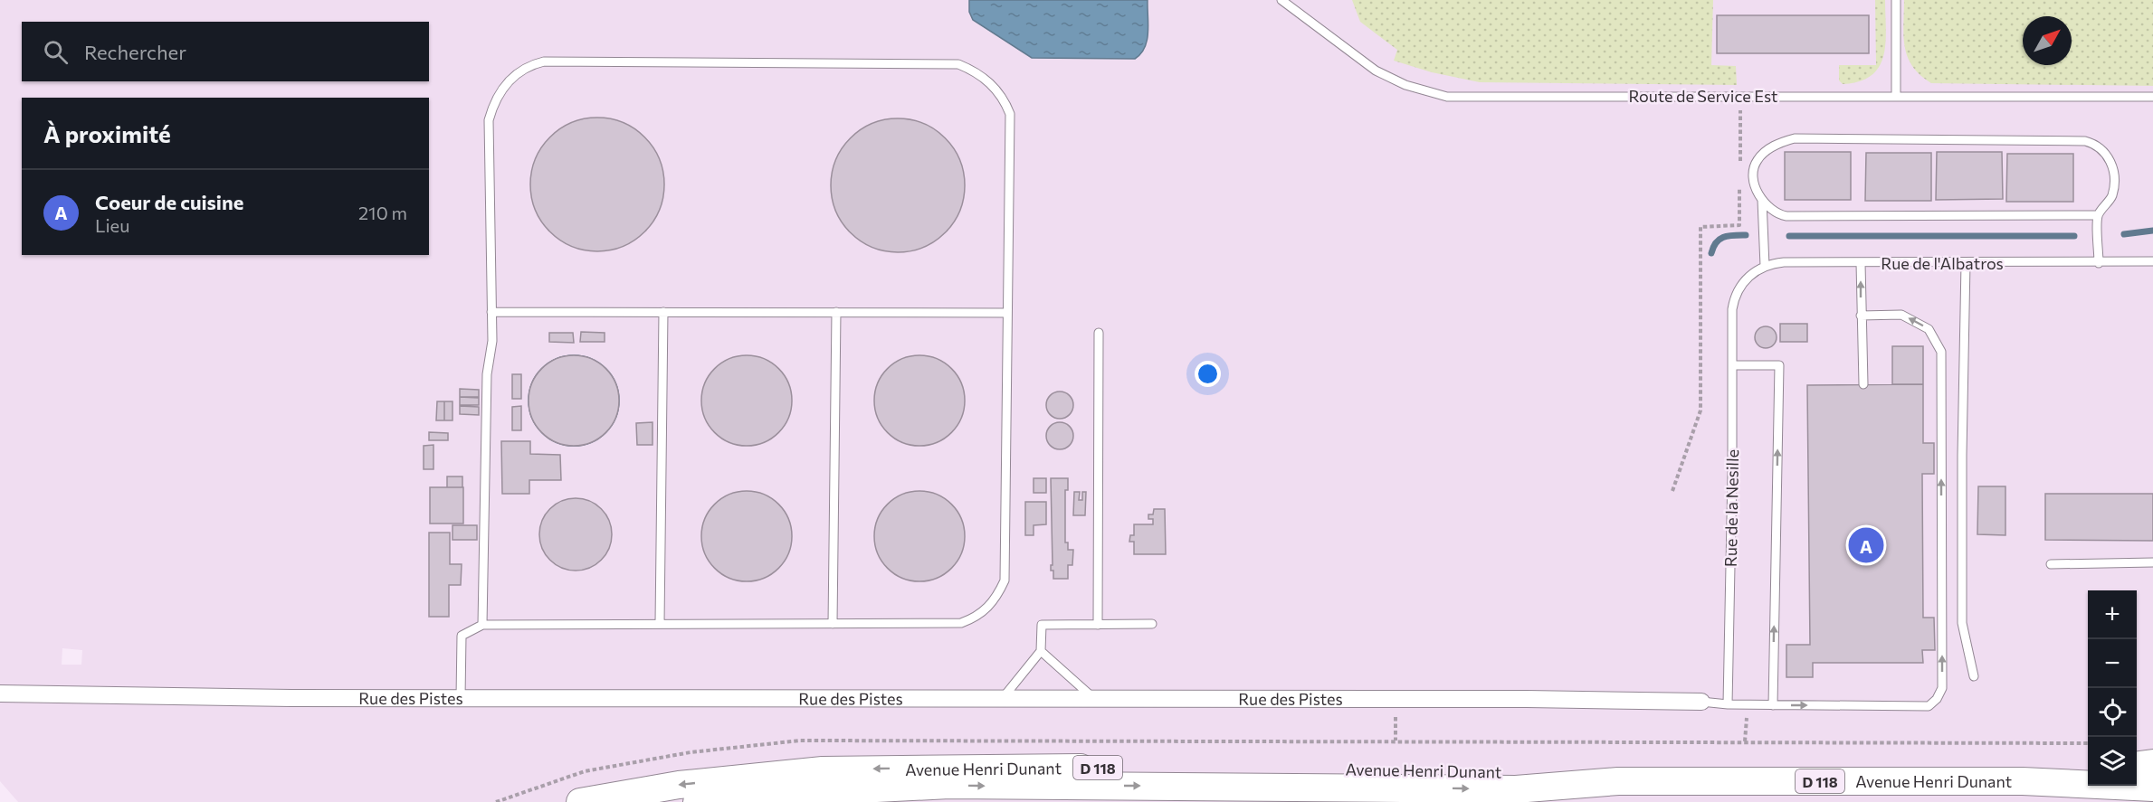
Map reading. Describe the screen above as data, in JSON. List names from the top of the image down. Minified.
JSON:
{"streets":{"main road":["Avenue Henri Dunant","D 118"],"street":["Rue des Pistes"],"lane":["Route de Service Est","Rue de l'Albatros","Rue de la Nesille"]},"crossings":[["Rue de l'Albatros","Rue de la Nesille"]],"north":"top right","page":{"search":"Rechercher","heading":"À proximité","list":[{"mark":"A","name":"Coeur de cuisine","note":"Lieu","value":"210 m"}],"pins":"A","map_buttons":["+","−"]}}
